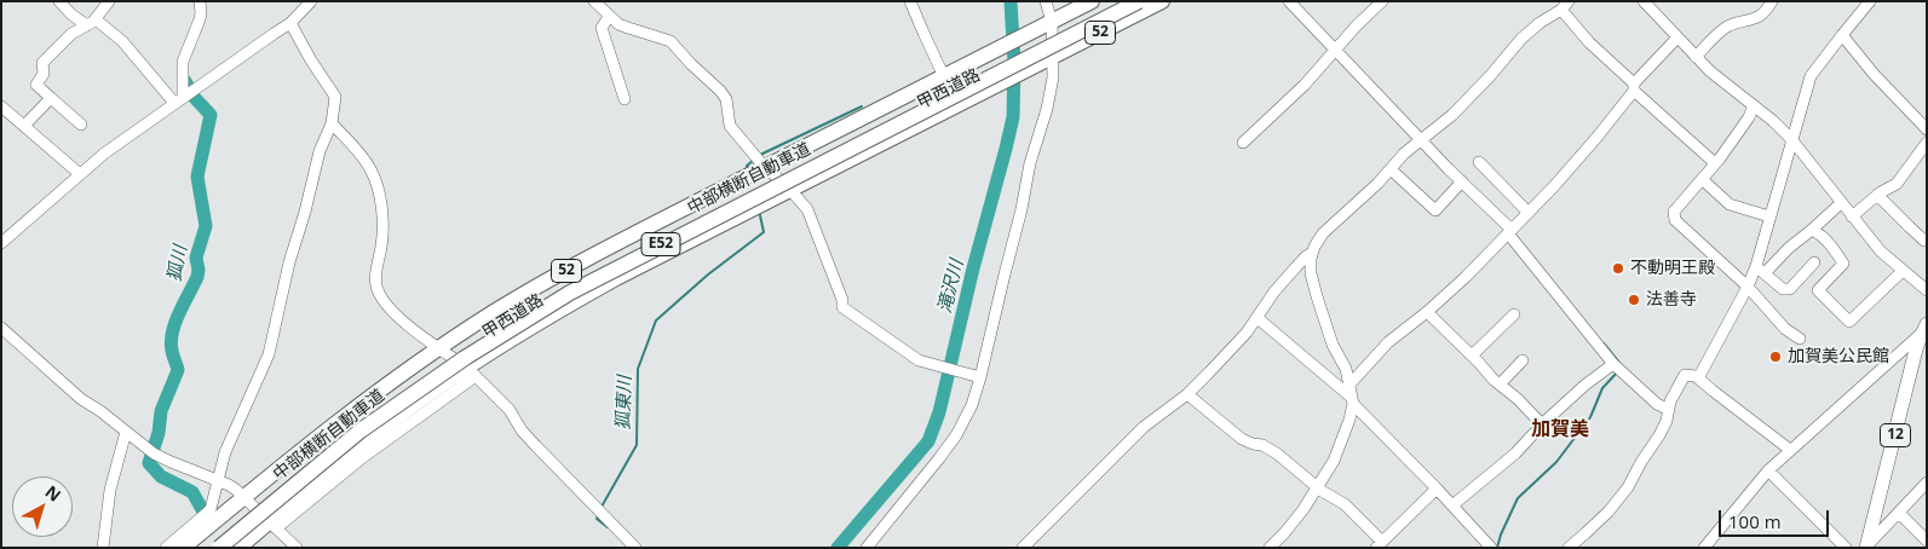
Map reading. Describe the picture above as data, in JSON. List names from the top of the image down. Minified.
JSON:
{"streets":{"highway":["52","甲西道路","中部横断自動車道","E52"],"main road":["12"]},"districts":["加賀美"],"water":["狐川","滝沢川","狐東川"],"places":["不動明王殿","法善寺","加賀美公民館"],"scale_bar":"100 m","north":"top right"}
